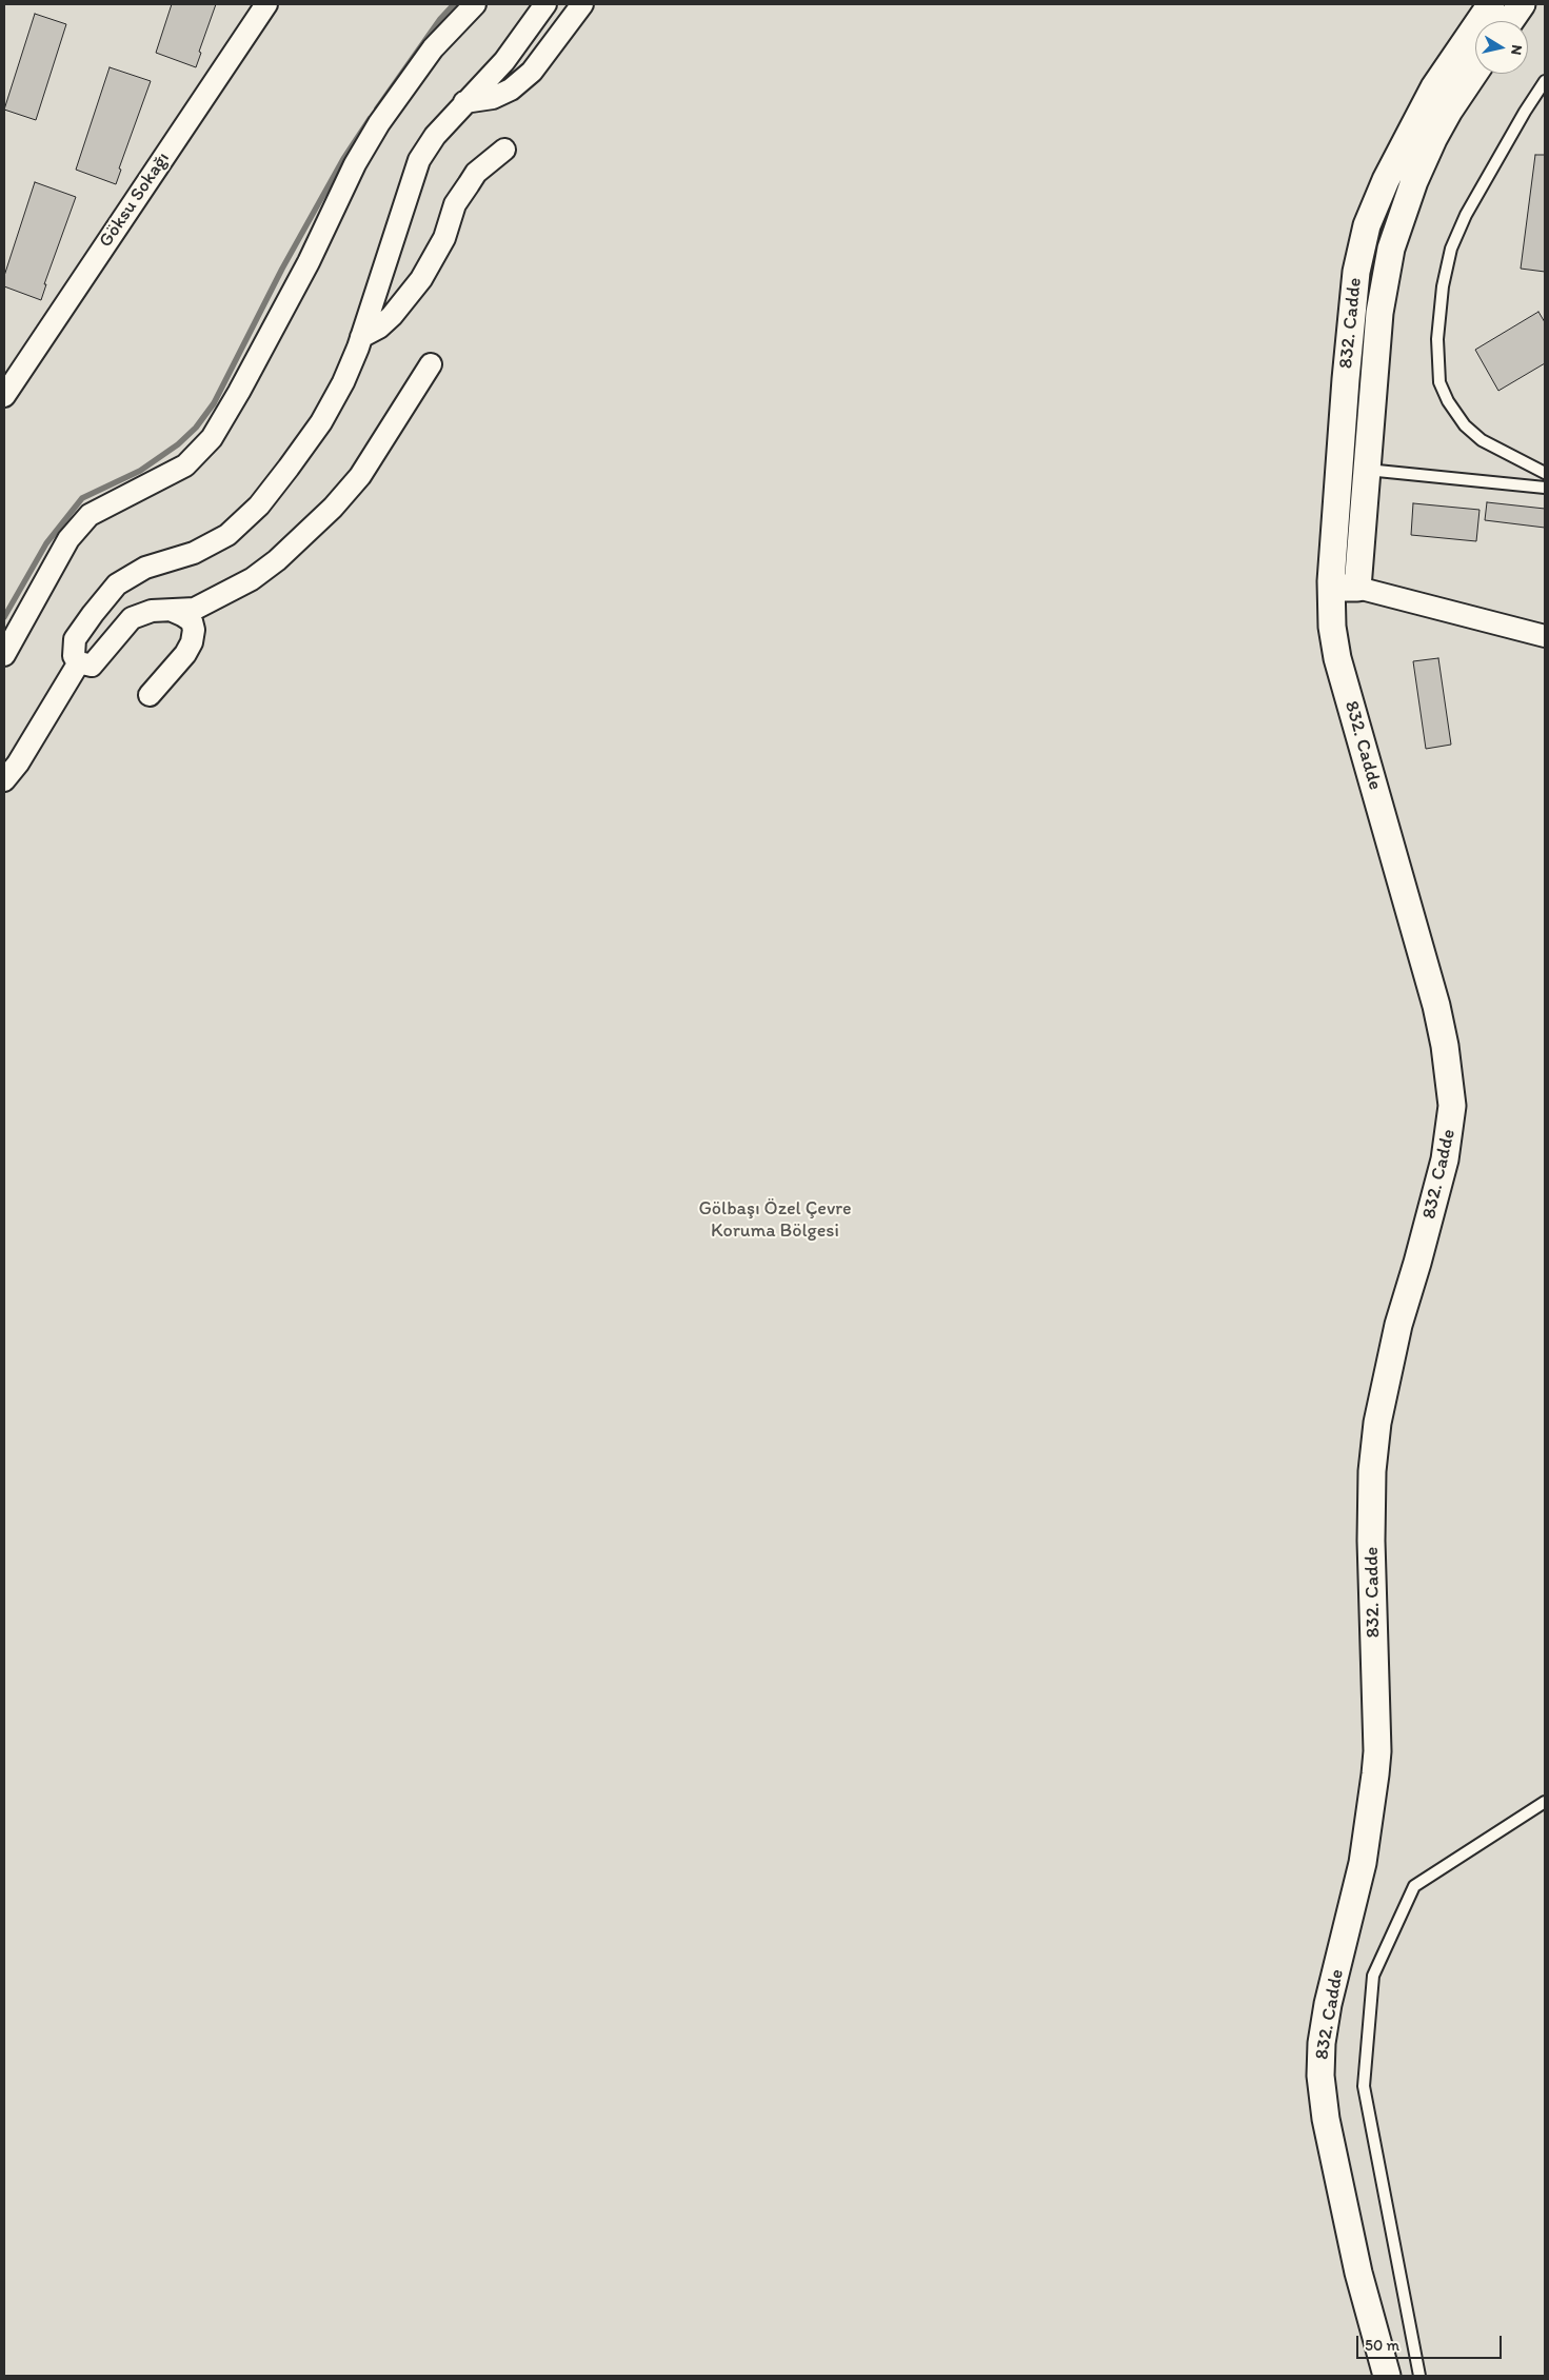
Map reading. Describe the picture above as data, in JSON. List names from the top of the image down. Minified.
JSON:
{"streets":{"street":["Göksu Sokağı","832. Cadde"]},"parks":["Gölbaşı Özel Çevre Koruma Bölgesi"],"scale_bar":"50 m","north":"right"}
